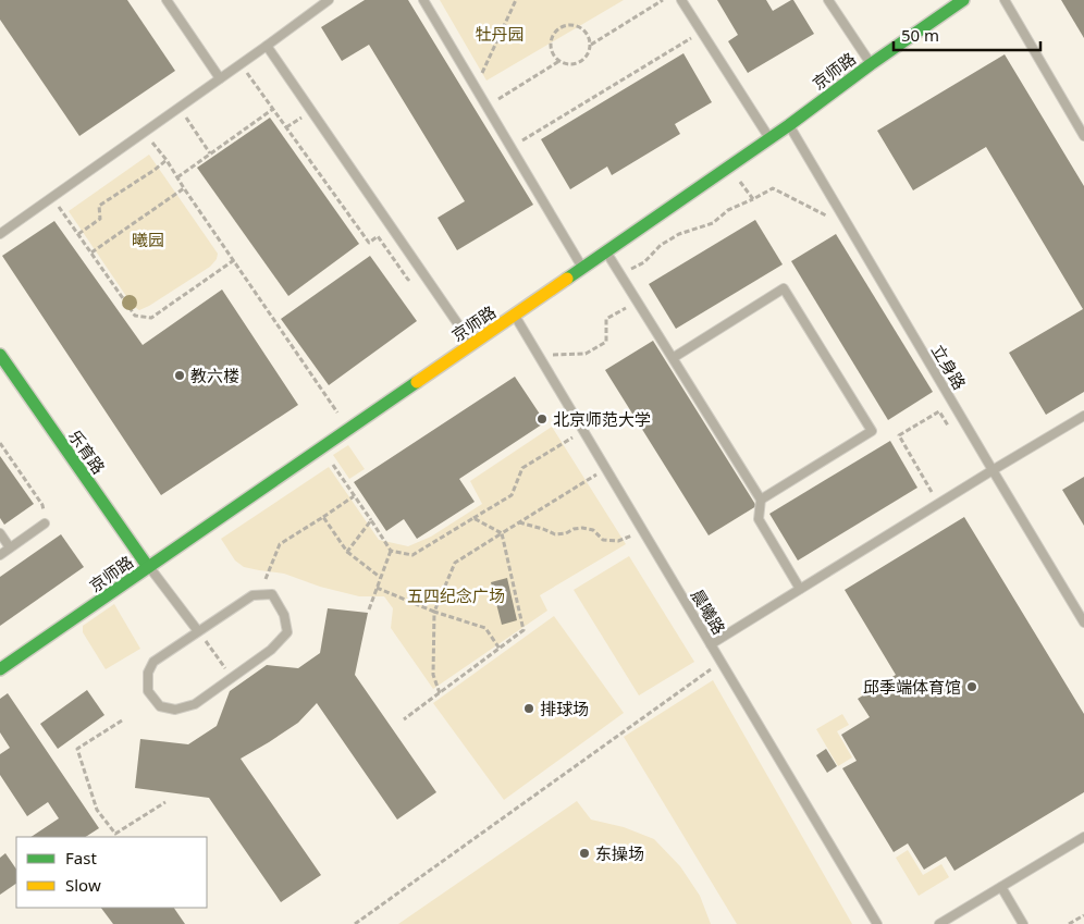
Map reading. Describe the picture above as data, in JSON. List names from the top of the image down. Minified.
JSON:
{"streets":{"street":["京师路","乐育路"],"lane":["立身路","晨曦路"]},"crossings":[["京师路","立身路"],["京师路","乐育路"],["京师路","晨曦路"]],"parks":["牡丹园","曦园","五四纪念广场"],"places":["教六楼","北京师范大学","邱季端体育馆","排球场","东操场"],"legend":["Fast","Slow"],"scale_bar":"50 m"}
